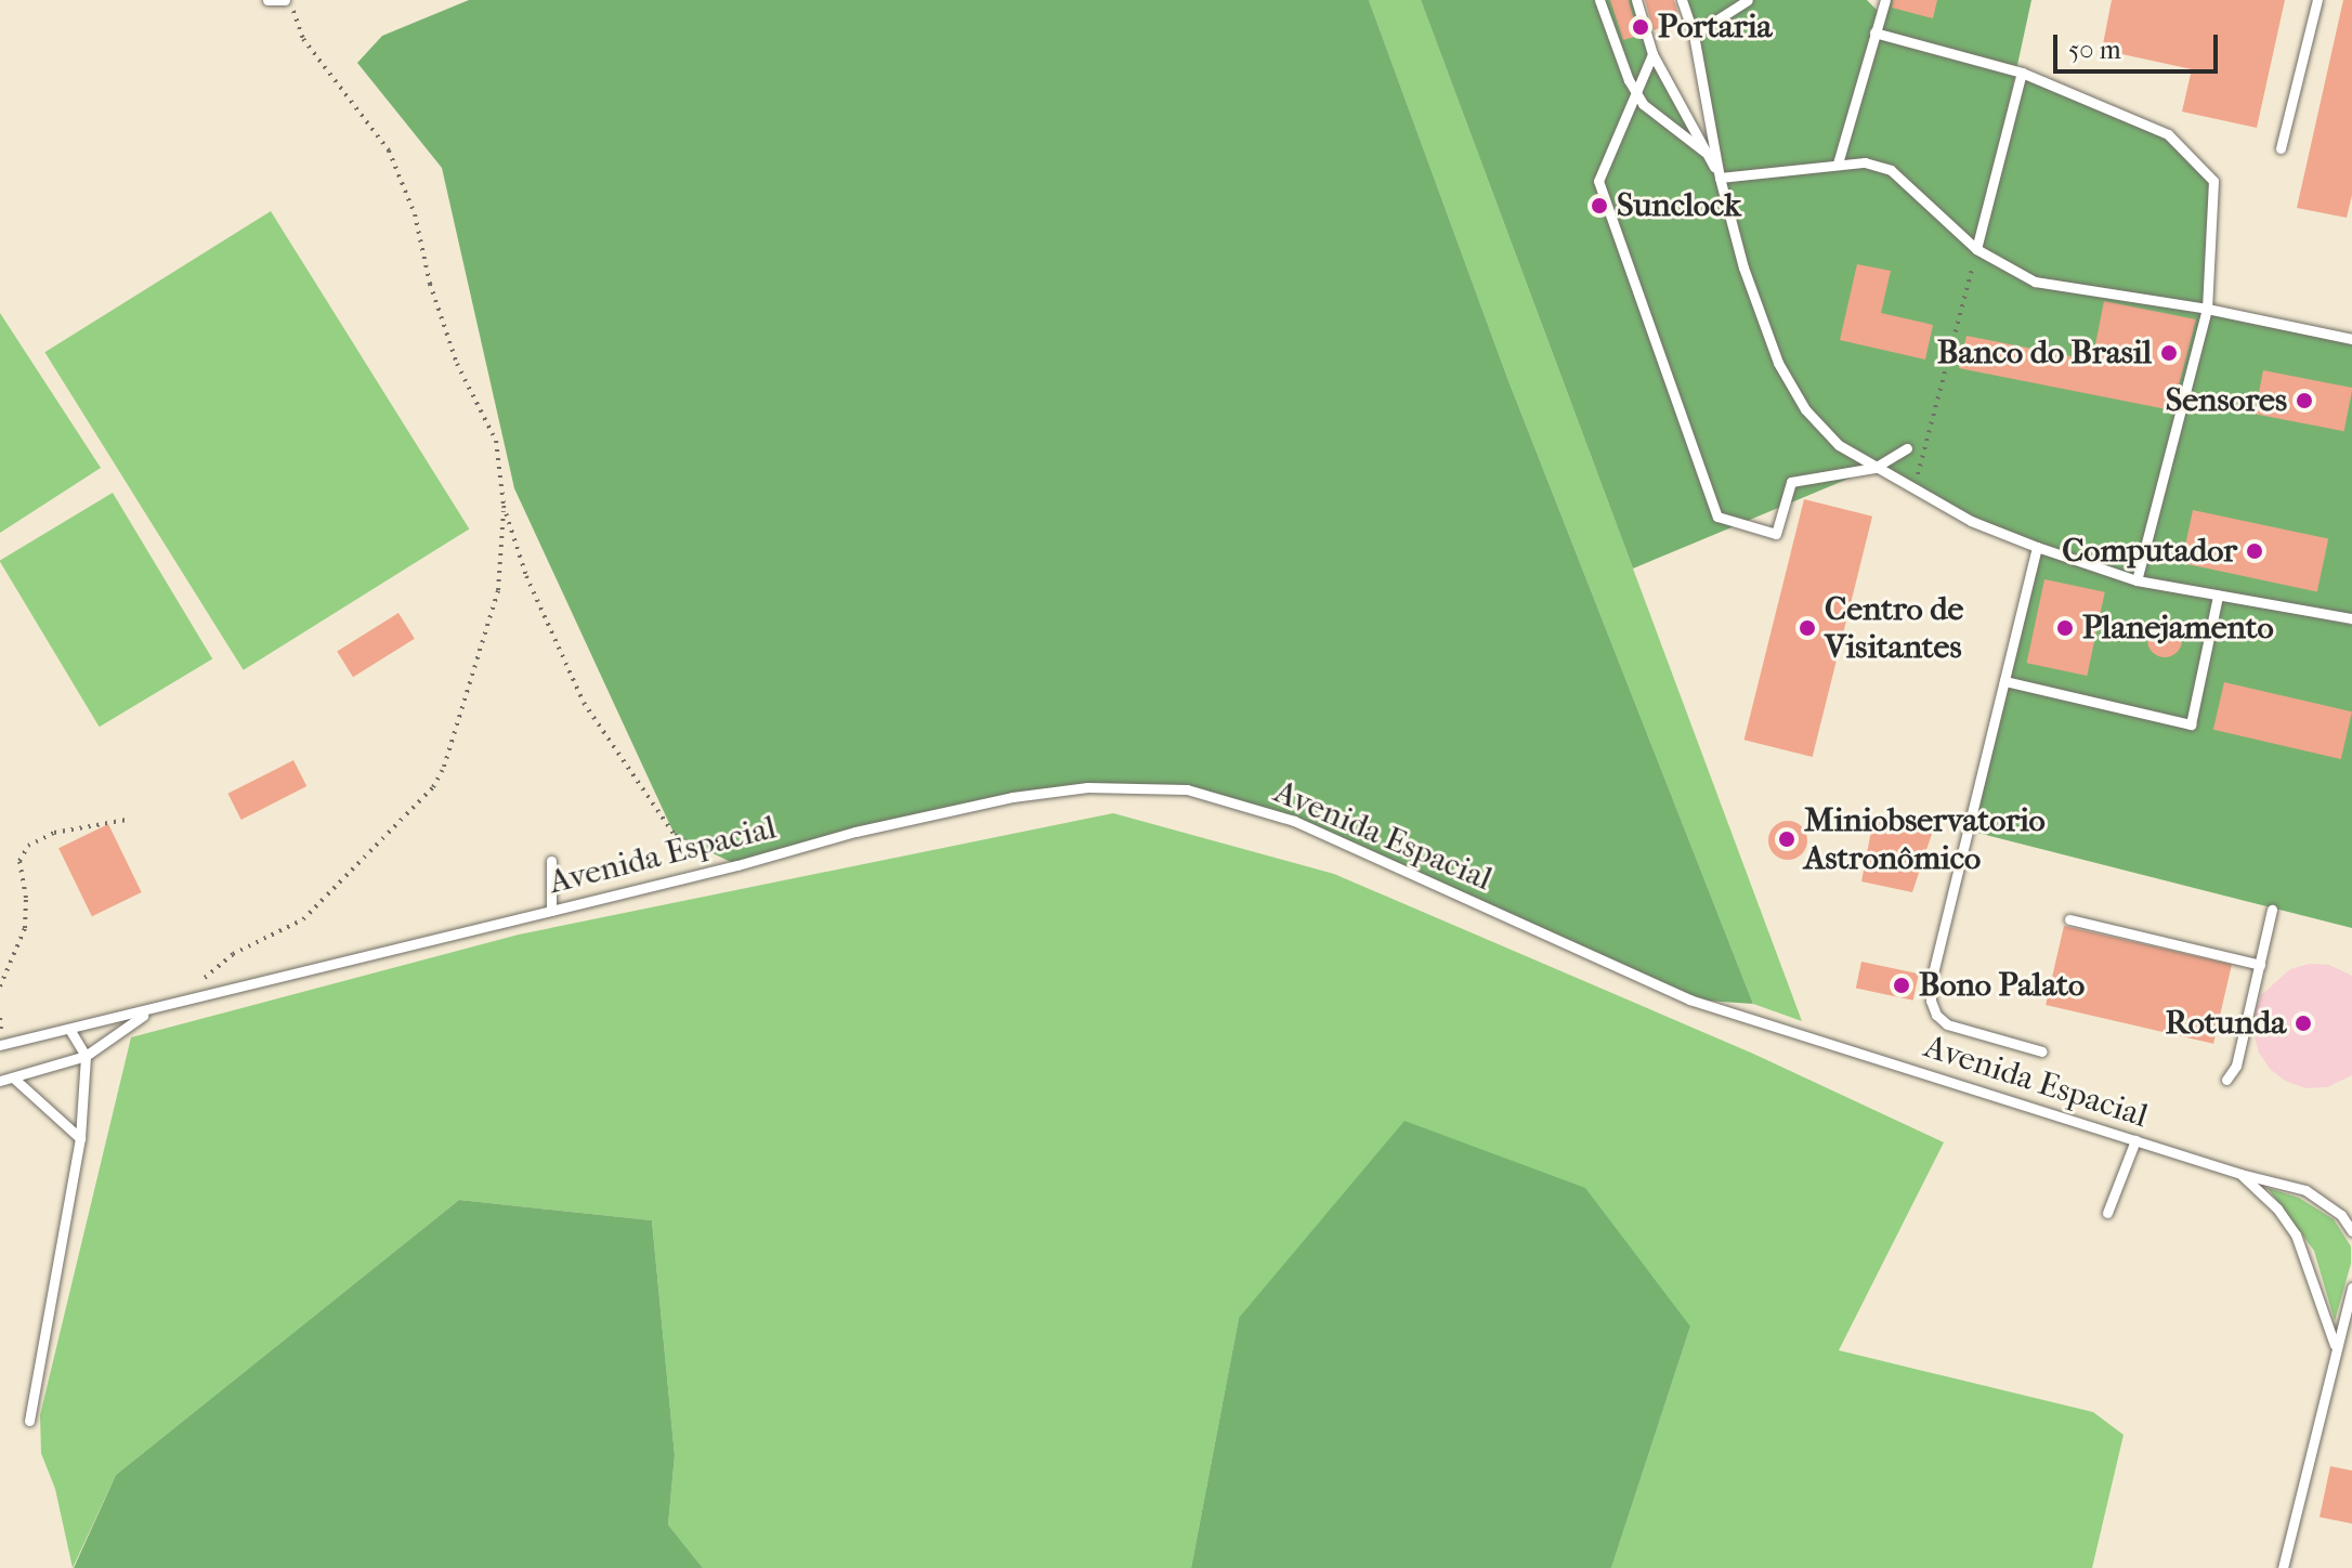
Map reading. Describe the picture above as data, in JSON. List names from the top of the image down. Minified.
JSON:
{"streets":{"lane":["Avenida Espacial"]},"places":["Portaria","Sunclock","Banco do Brasil","Sensores","Computador","Centro de Visitantes","Planejamento","Miniobservatorio Astronômico","Bono Palato","Rotunda"],"scale_bar":"50 m"}
